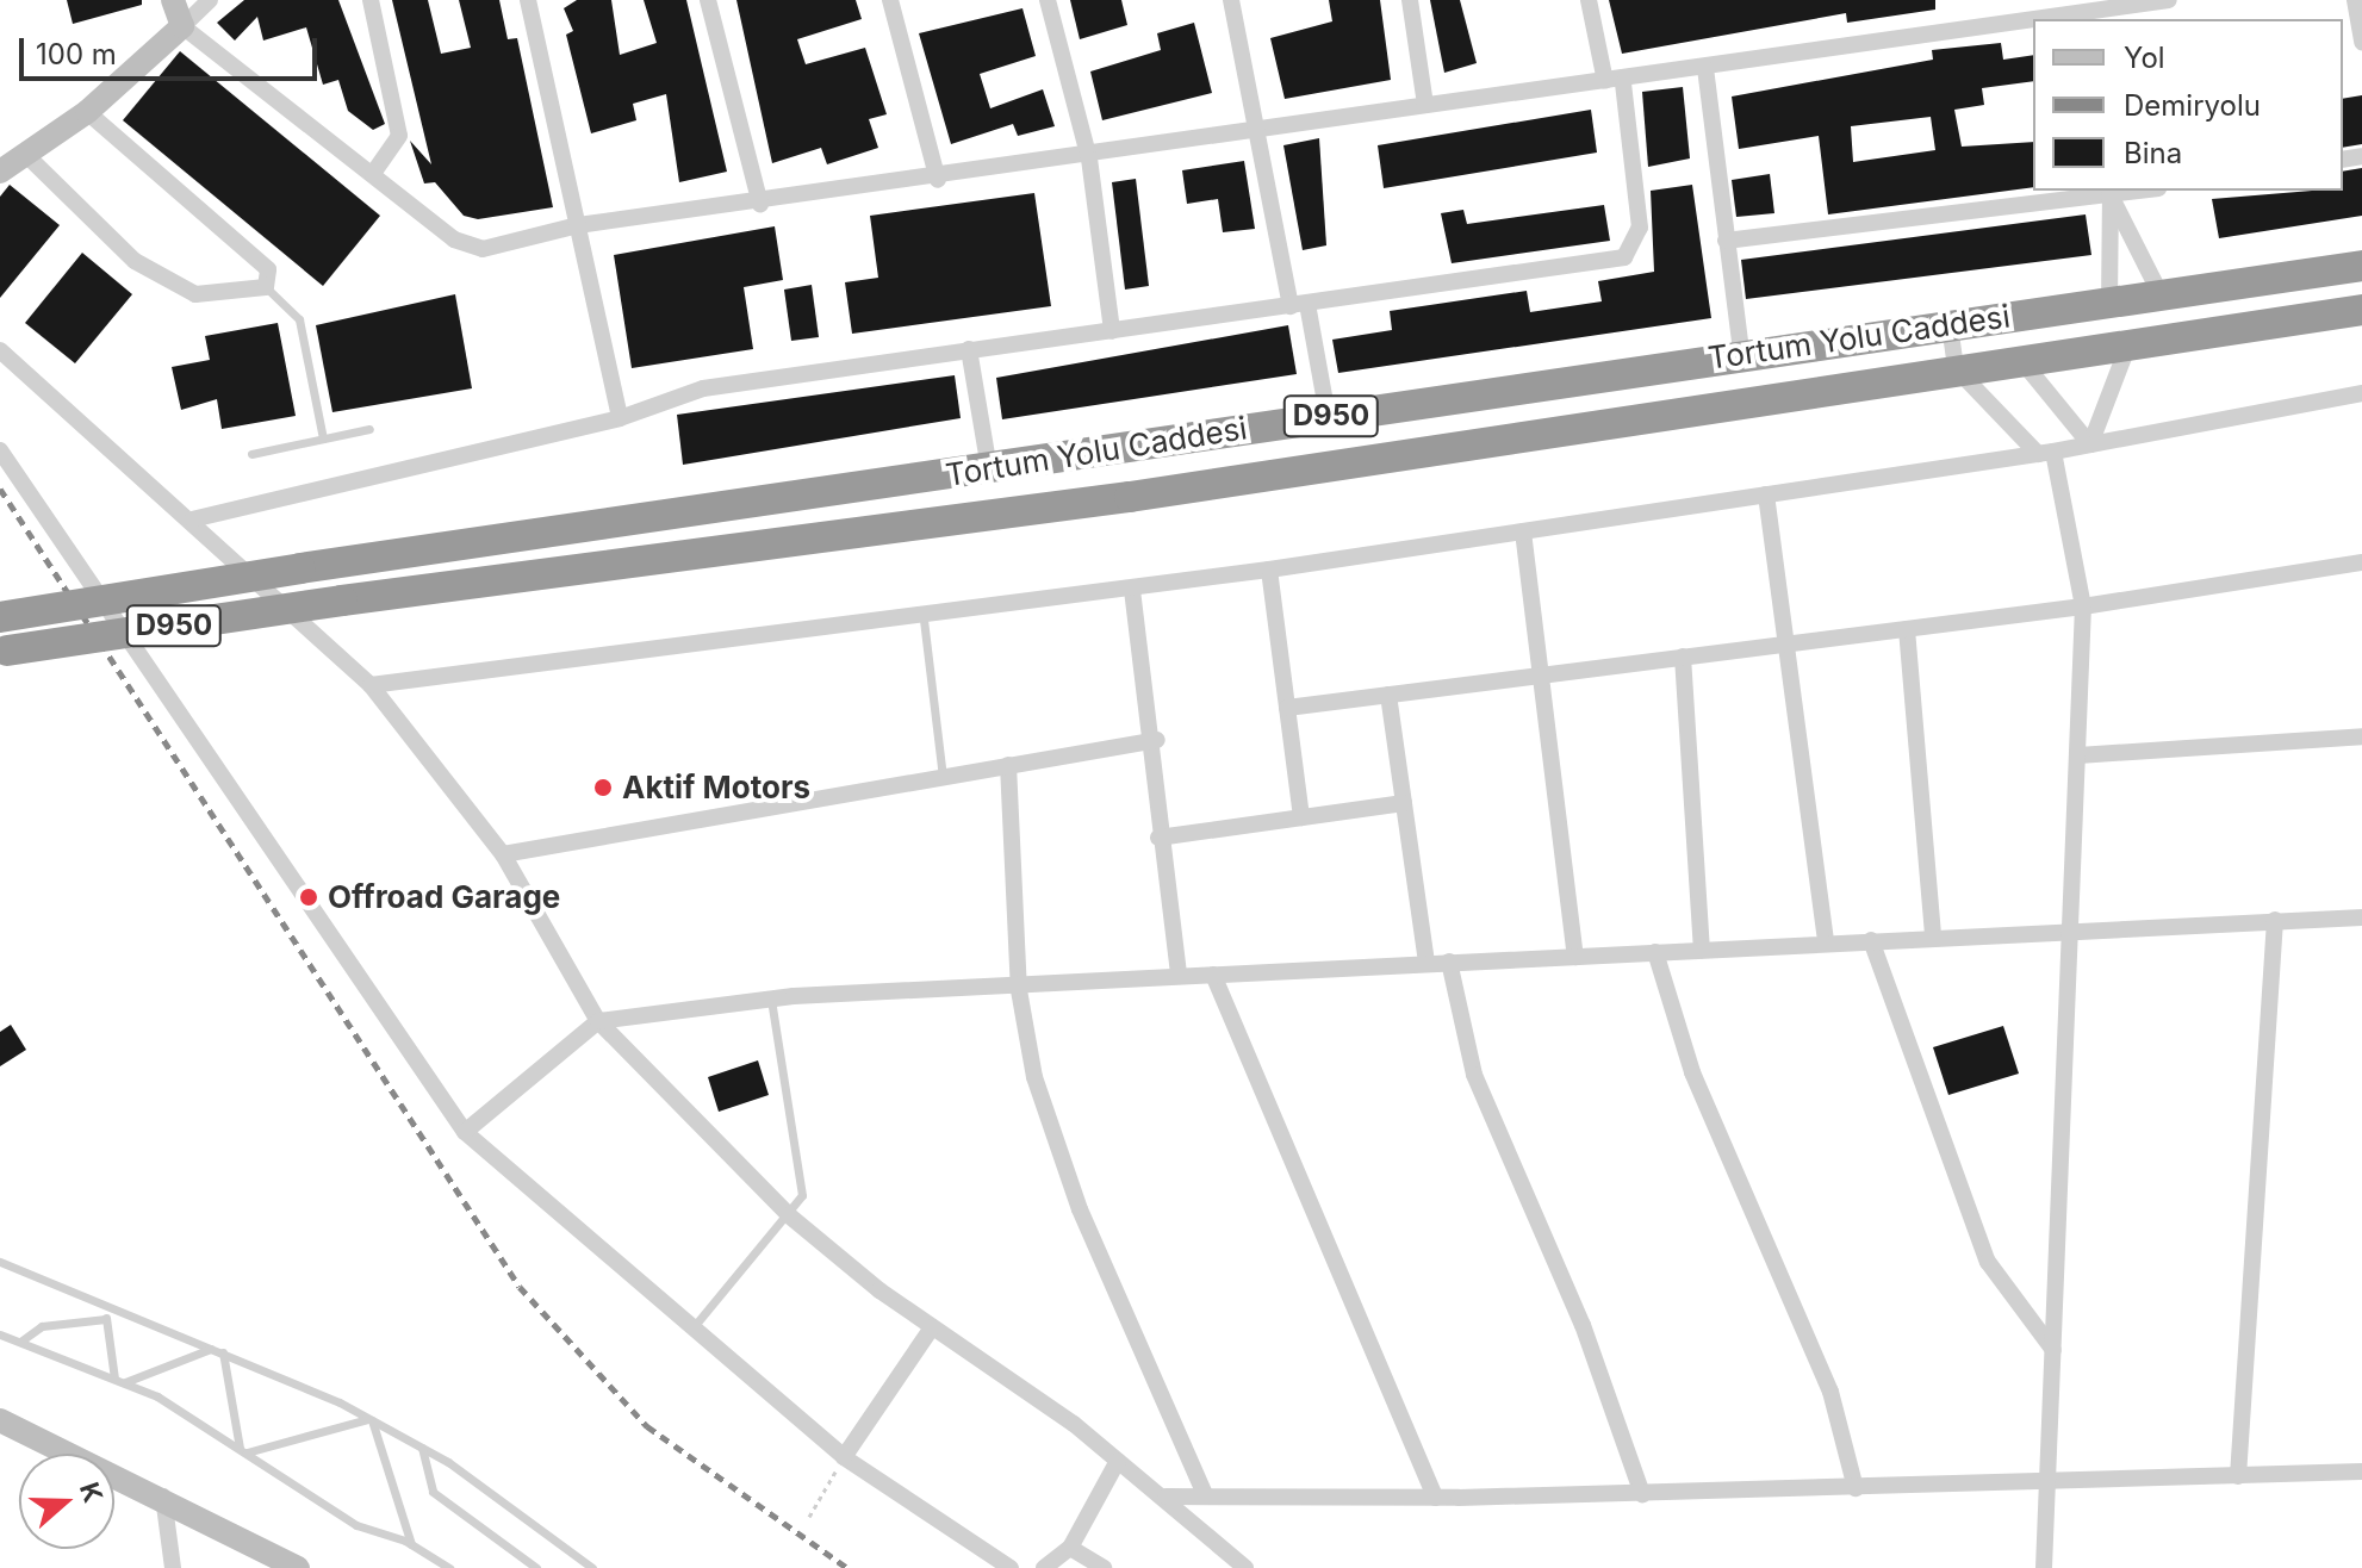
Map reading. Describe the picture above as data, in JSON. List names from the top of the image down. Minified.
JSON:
{"streets":{"highway":["Tortum Yolu Caddesi","D950"]},"places":["Aktif Motors","Offroad Garage"],"legend":["Yol","Demiryolu","Bina"],"scale_bar":"100 m","north":"right"}
